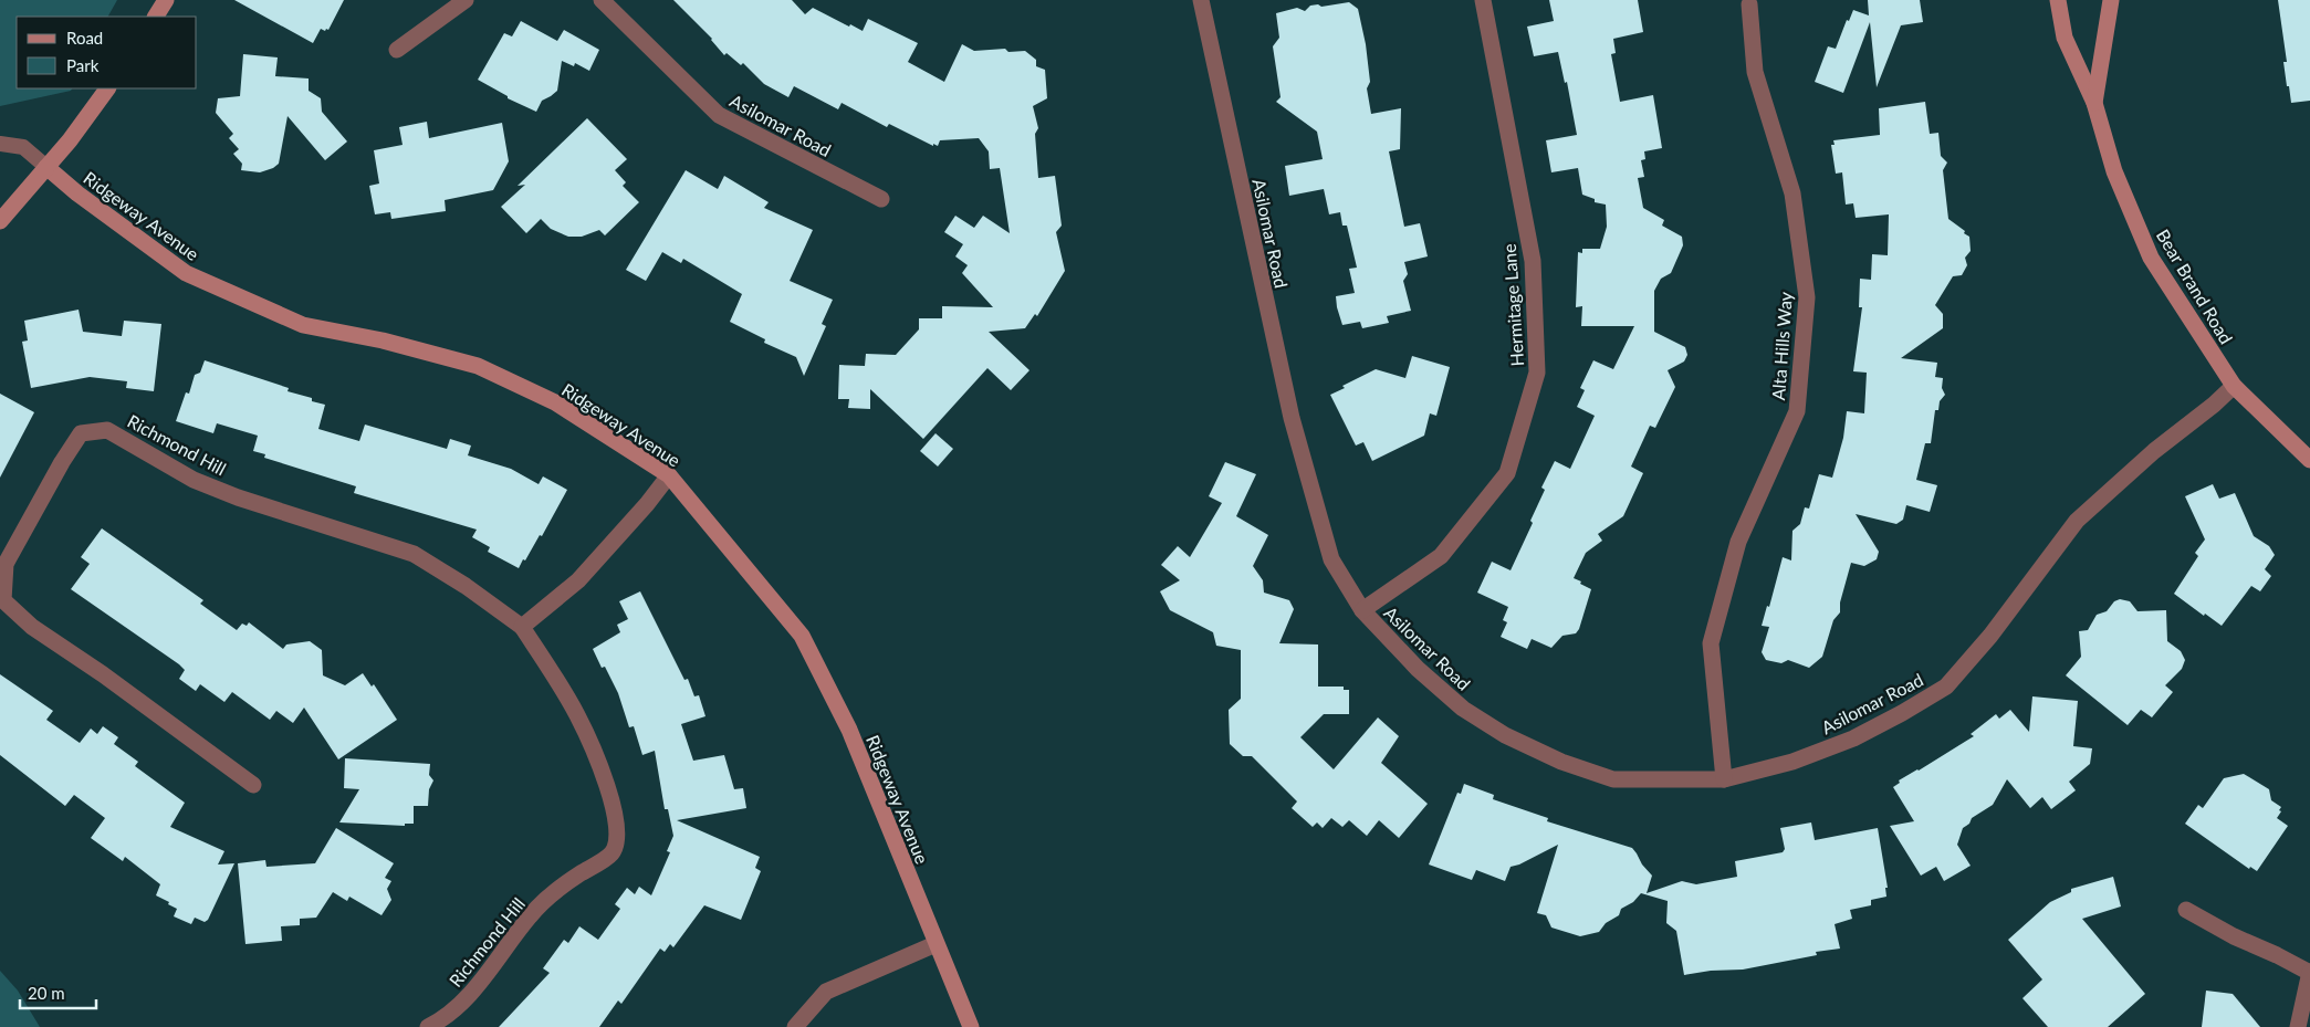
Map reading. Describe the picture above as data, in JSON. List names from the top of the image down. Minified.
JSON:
{"streets":{"street":["Asilomar Road","Ridgeway Avenue","Bear Brand Road","Hermitage Lane","Alta Hills Way","Richmond Hill"]},"crossings":[["Asilomar Road","Bear Brand Road"],["Asilomar Road","Hermitage Lane"],["Asilomar Road","Alta Hills Way"]],"legend":["Road","Park"],"scale_bar":"20 m"}
